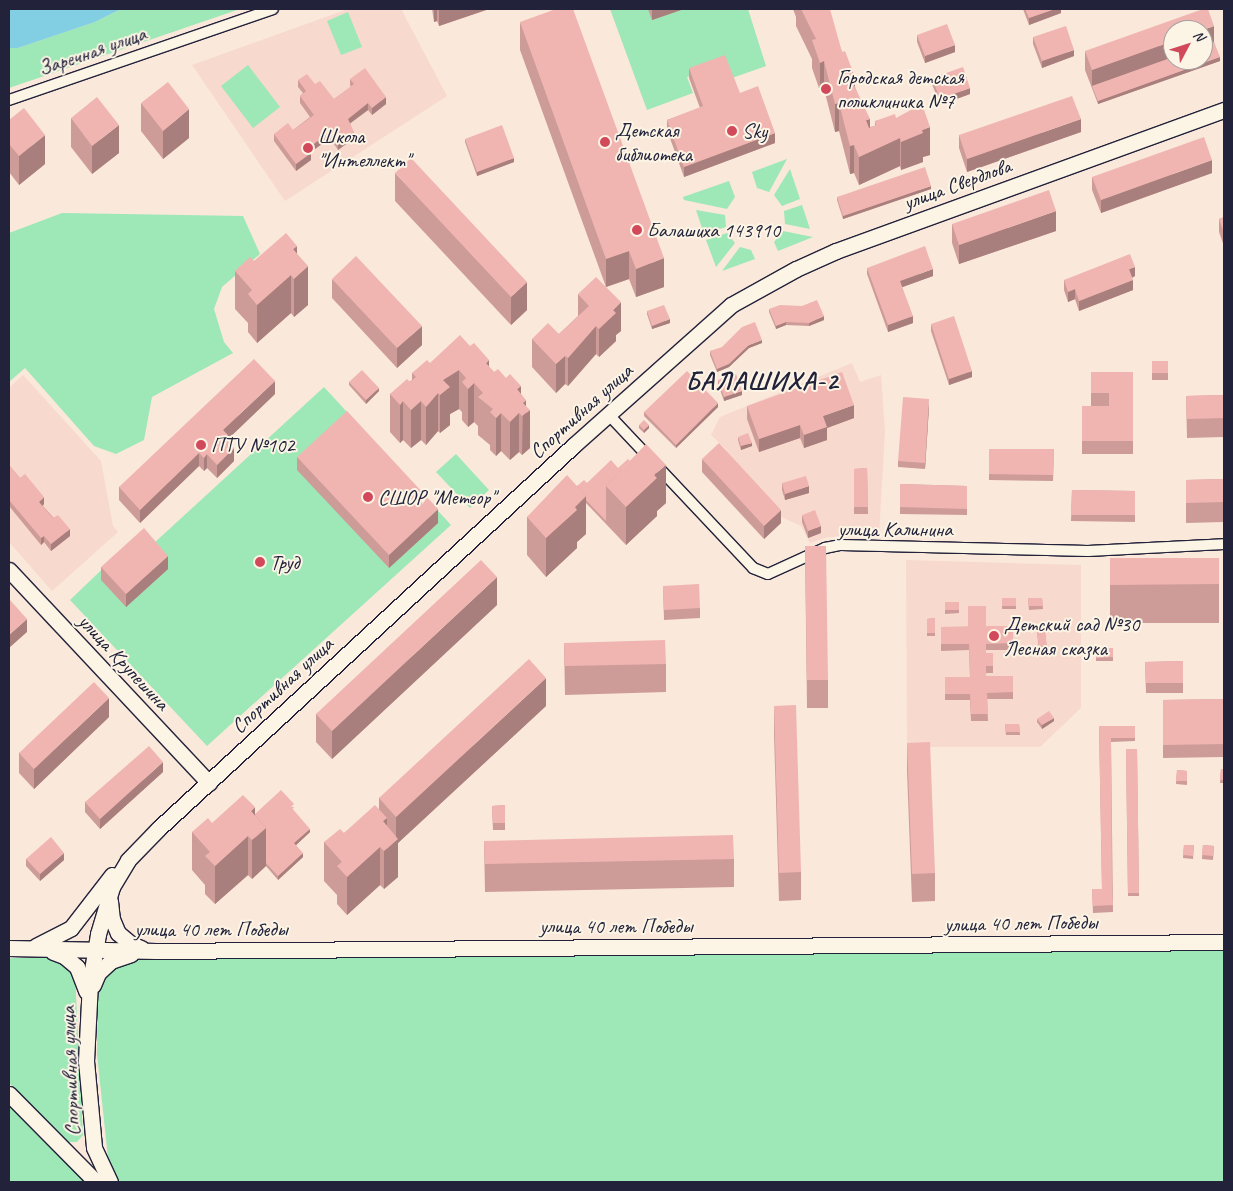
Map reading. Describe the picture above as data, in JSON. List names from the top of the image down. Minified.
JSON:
{"streets":{"street":["Заречная улица","улица Свердлова","Спортивная улица","улица Калинина","улица Крупешина","улица 40 лет Победы"]},"crossings":[["улица Свердлова","Спортивная улица"],["Спортивная улица","улица Калинина"],["Спортивная улица","улица Крупешина"],["Спортивная улица","улица 40 лет Победы"]],"districts":["БАЛАШИХА-2"],"places":["Городская детская поликлиника №7","Sky","Детская библиотека","Школа \"Интеллект\"","Балашиха 143910","ПТУ №102","СШОР \"Метеор\"","Труд","Детский сад №30 Лесная сказка"],"north":"top right"}
